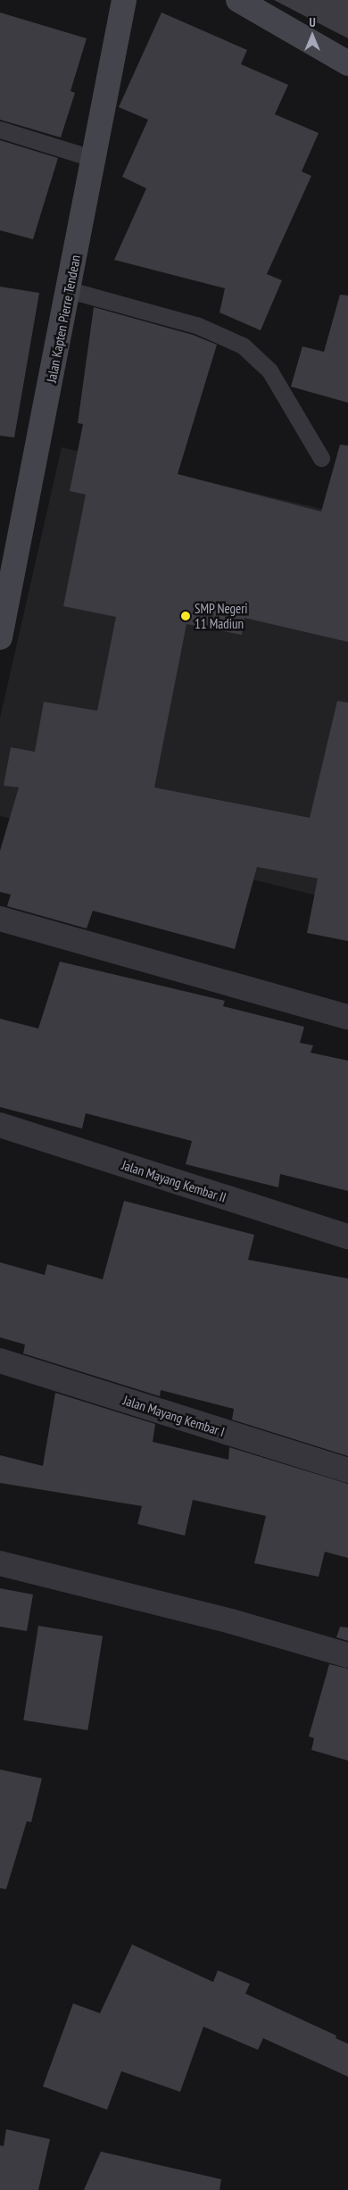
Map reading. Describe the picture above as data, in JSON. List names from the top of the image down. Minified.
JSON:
{"streets":{"main road":["Jalan Kapten Pierre Tendean"],"street":["Jalan Mayang Kembar II","Jalan Mayang Kembar I"]},"places":["SMP Negeri 11 Madiun"],"north":"top"}
